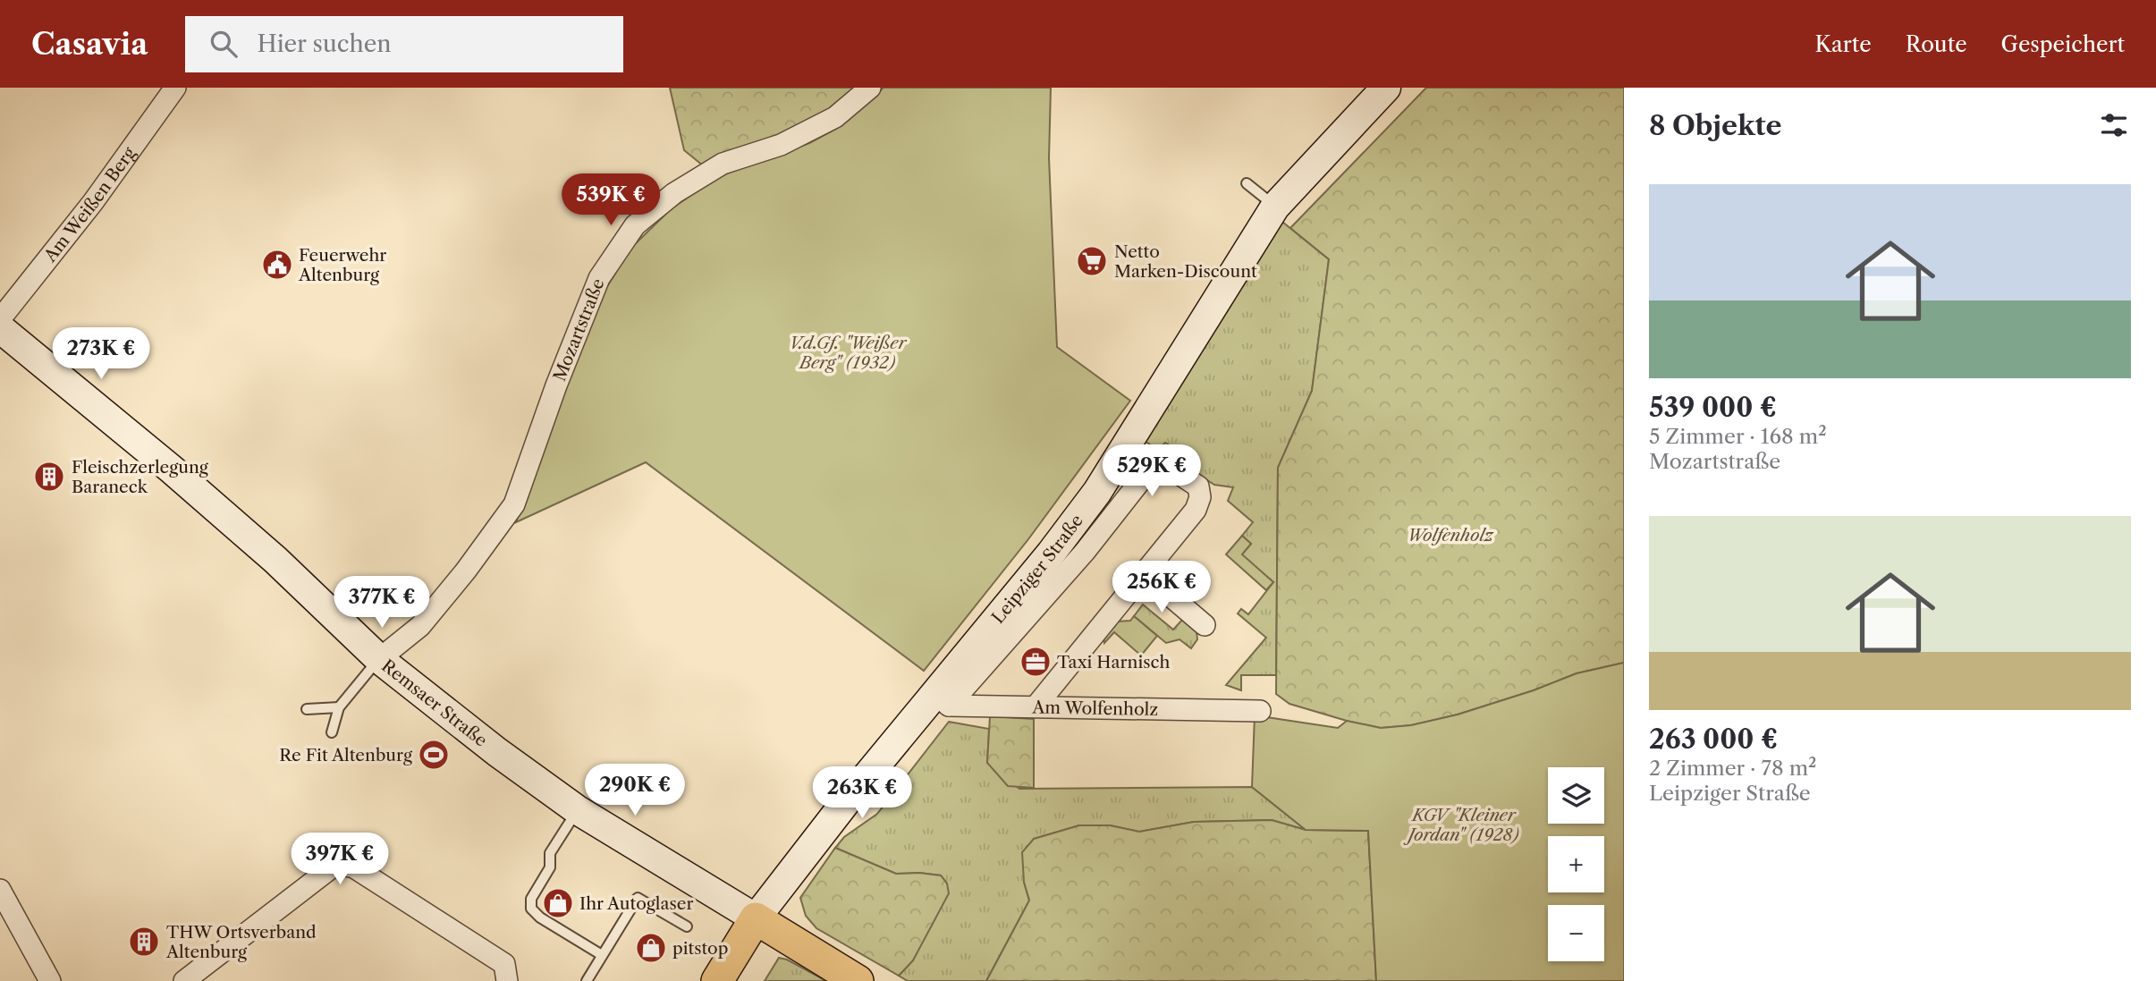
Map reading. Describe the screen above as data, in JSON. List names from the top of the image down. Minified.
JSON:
{"streets":{"main road":["Leipziger Straße"],"street":["Am Weißen Berg","Mozartstraße","Remsaer Straße","Am Wolfenholz"]},"crossings":[["Mozartstraße","Remsaer Straße"],["Leipziger Straße","Remsaer Straße"],["Leipziger Straße","Am Wolfenholz"]],"parks":["V.d.Gf. \"Weißer Berg\" (1932)","Wolfenholz","KGV \"Kleiner Jordan\" (1928)"],"places":{"supermarket":["Netto Marken-Discount"],"public building":["Feuerwehr Altenburg"],"building":["Fleischzerlegung Baraneck","THW Ortsverband Altenburg"],"office":["Taxi Harnisch"],"sports":["Re Fit Altenburg"],"shop":["Ihr Autoglaser","pitstop"]},"page":{"header":"Casavia","search":"Hier suchen","nav":["Karte","Route","Gespeichert"],"heading":"8 Objekte","list":[{"name":"539 000 €","note":"5 Zimmer · 168 m² · Mozartstraße"},{"name":"263 000 €","note":"2 Zimmer · 78 m² · Leipziger Straße"}],"price":["539K €","273K €","529K €","256K €","377K €","290K €","263K €","397K €"],"map_buttons":["+","−"]}}
